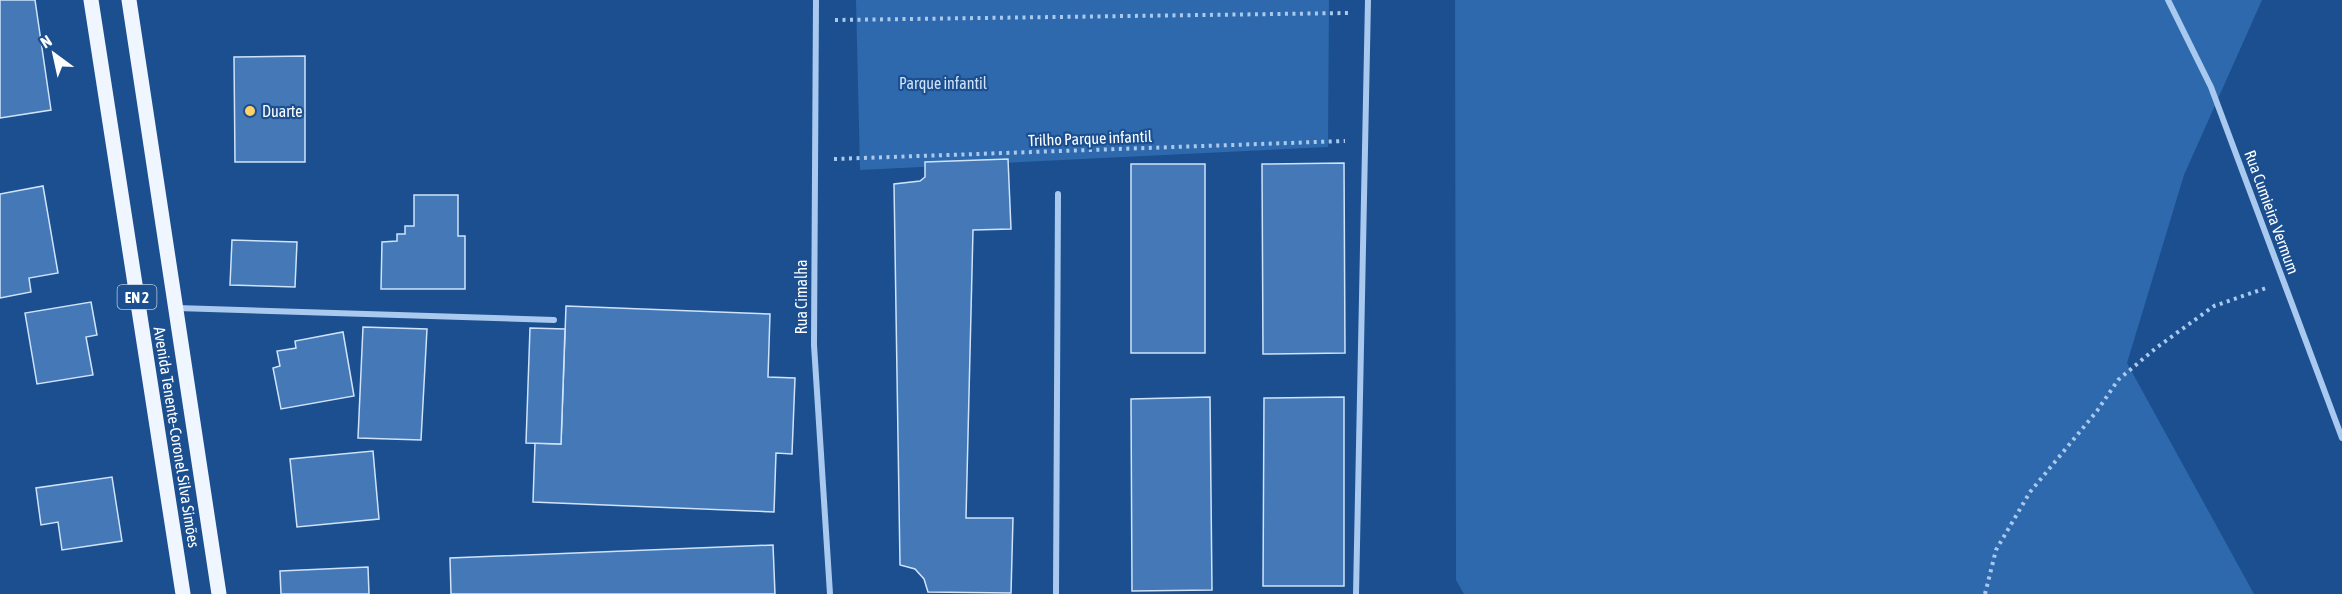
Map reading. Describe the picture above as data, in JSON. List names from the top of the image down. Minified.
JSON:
{"streets":{"main road":["EN 2","Avenida Tenente-Coronel Silva Simões"],"street":["Rua Cumieira Vermum","Rua Cimalha"],"path":["Trilho Parque infantil"]},"crossings":[["Trilho Parque infantil","Rua Cimalha"]],"parks":["Parque infantil"],"places":["Duarte"],"north":"top left"}
